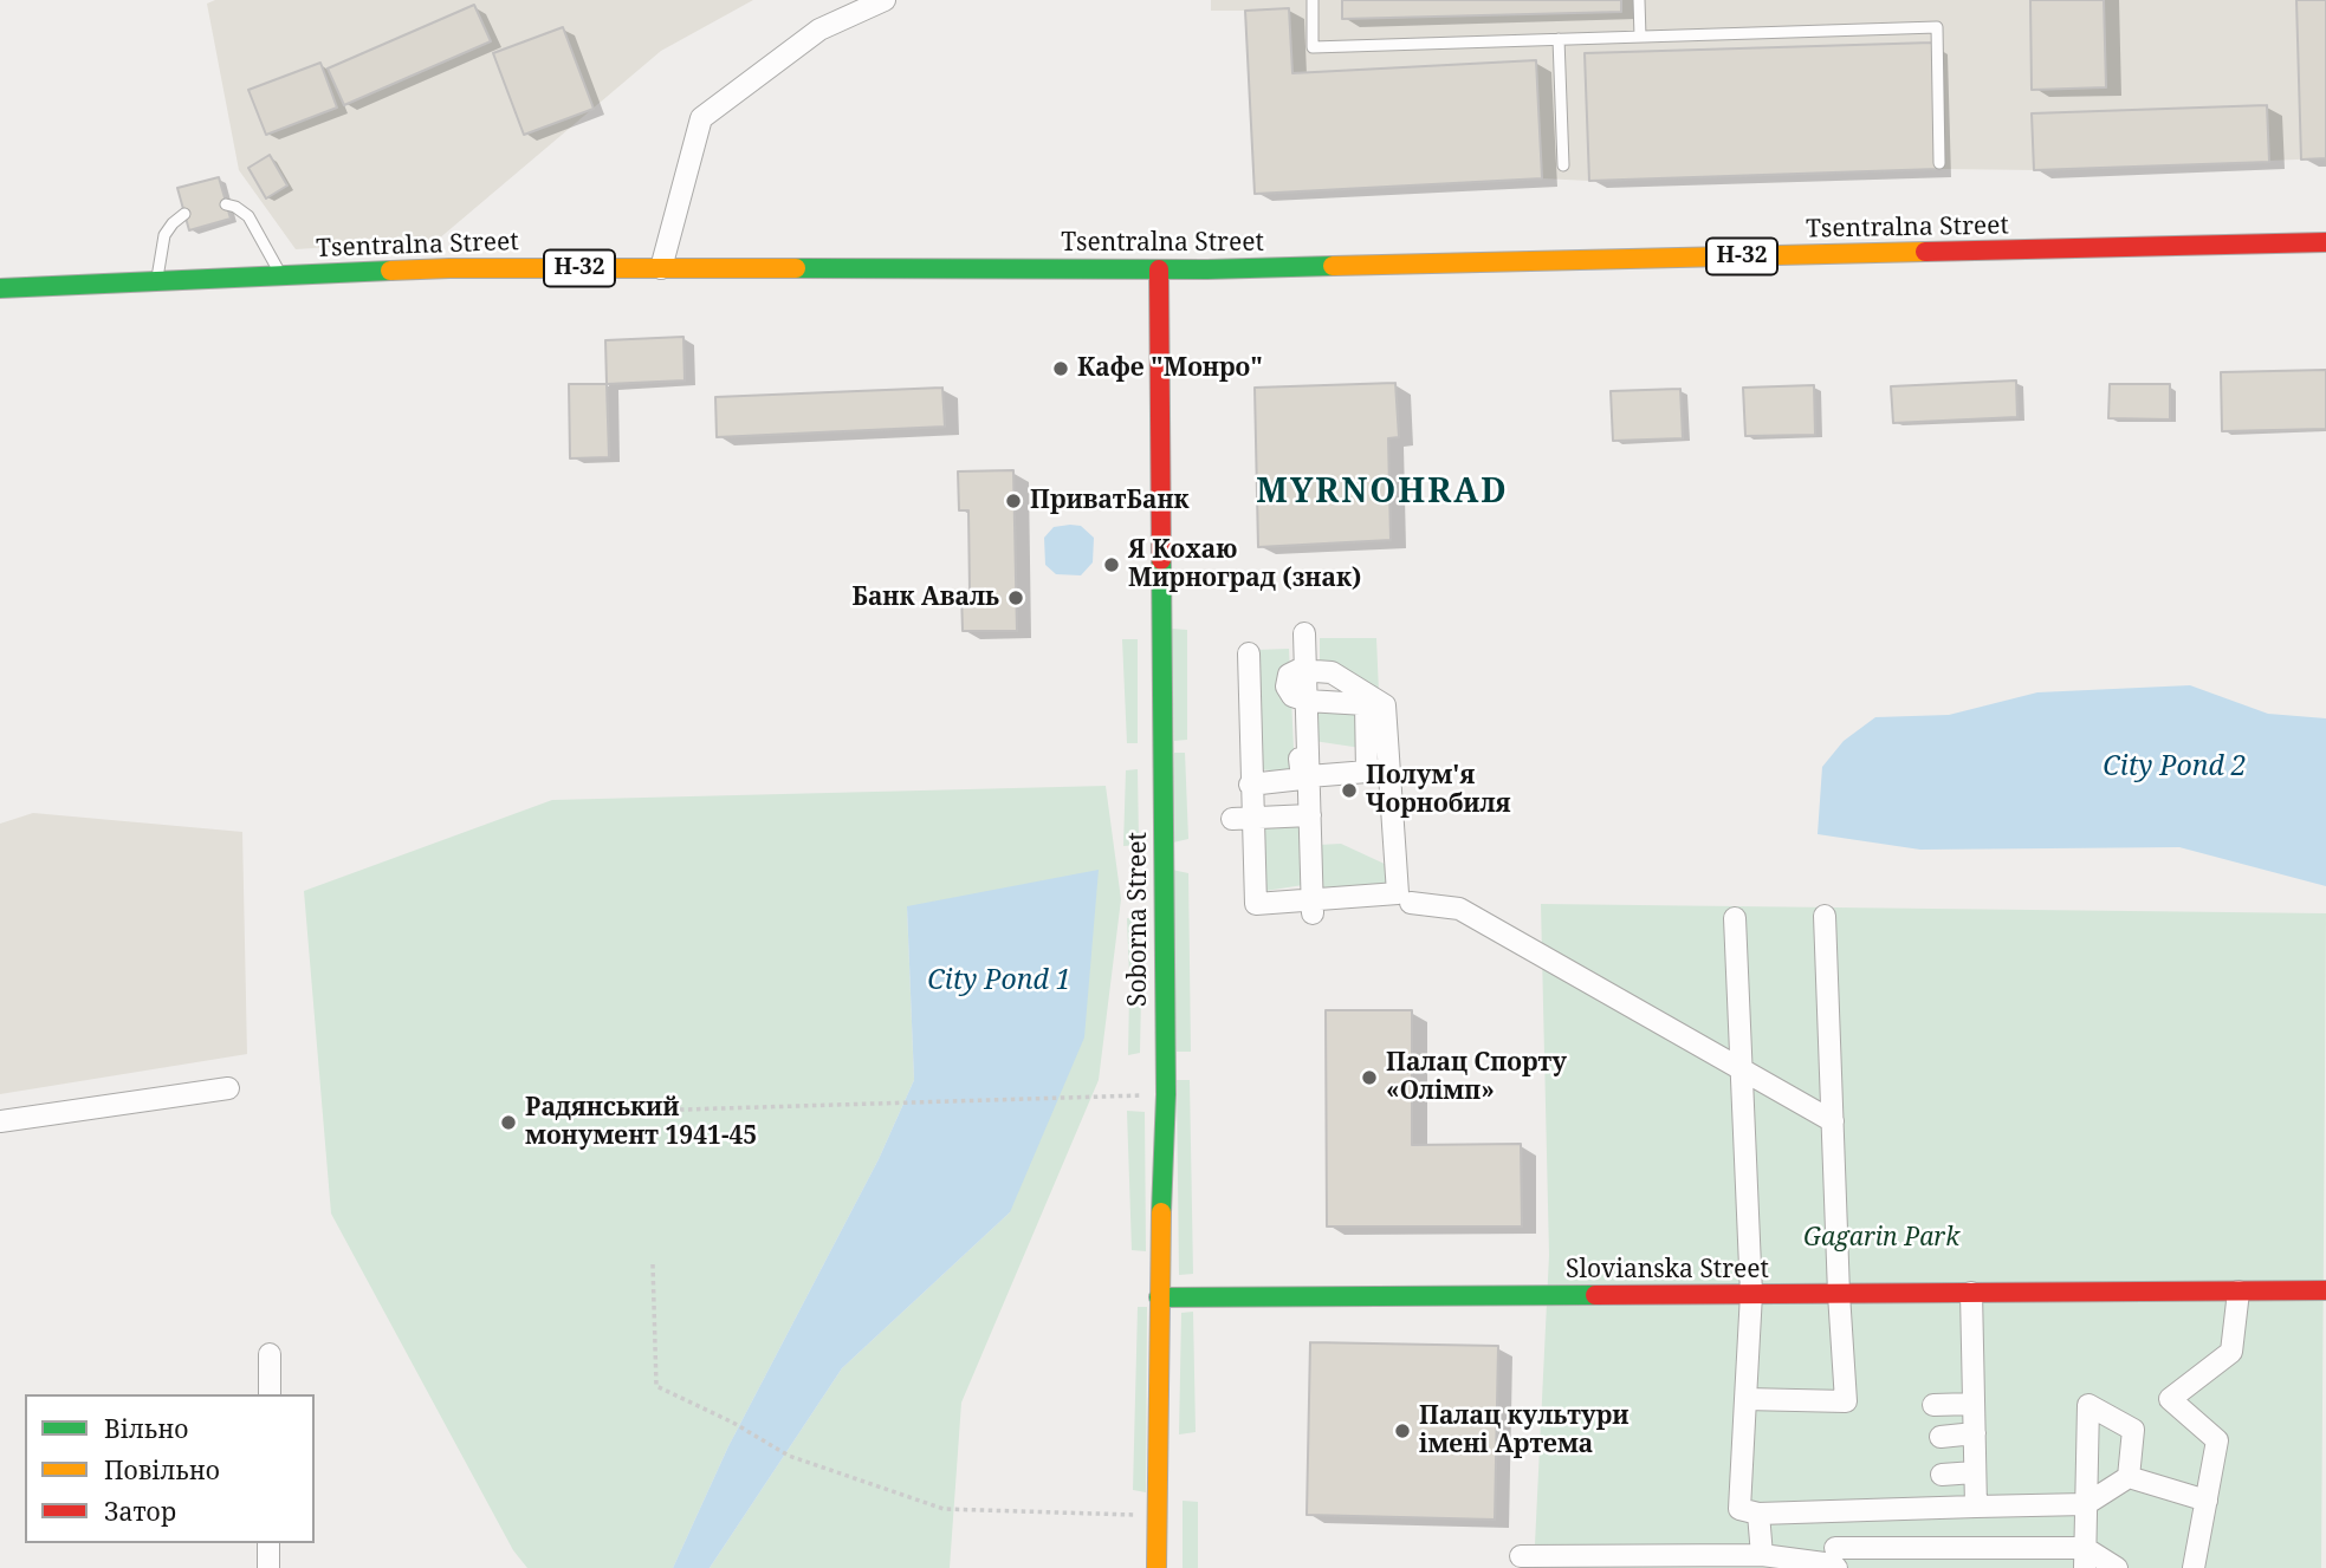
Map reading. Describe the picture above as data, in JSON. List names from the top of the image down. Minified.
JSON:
{"streets":{"street":["Tsentralna Street","Н-32","Soborna Street","Slovianska Street"]},"crossings":[["Tsentralna Street","Soborna Street"],["Soborna Street","Slovianska Street"]],"districts":["MYRNOHRAD"],"water":["City Pond 2","City Pond 1"],"parks":["Gagarin Park"],"places":["Кафе \"Монро\"","ПриватБанк","Я Кохаю Мирноград (знак)","Банк Аваль","Полум'я Чорнобиля","Палац Спорту «Олімп»","Радянський монумент 1941-45","Палац культури імені Артема"],"legend":["Вільно","Повільно","Затор"]}
